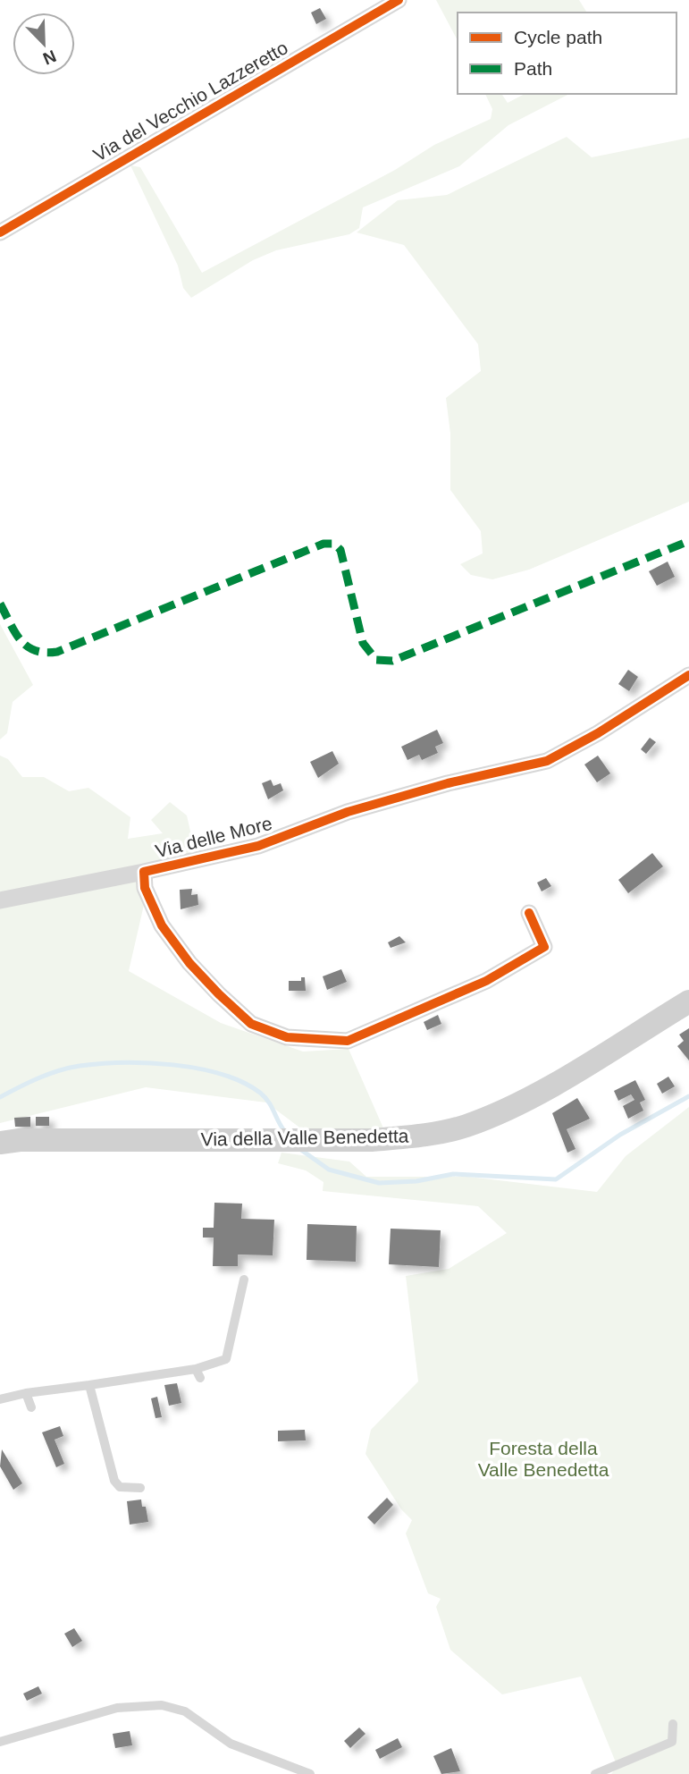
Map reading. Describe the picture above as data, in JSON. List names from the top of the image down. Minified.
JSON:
{"streets":{"main road":["Via della Valle Benedetta"],"street":["Via del Vecchio Lazzeretto","Via delle More"]},"parks":["Foresta della Valle Benedetta"],"legend":["Cycle path","Path"],"north":"bottom right"}
